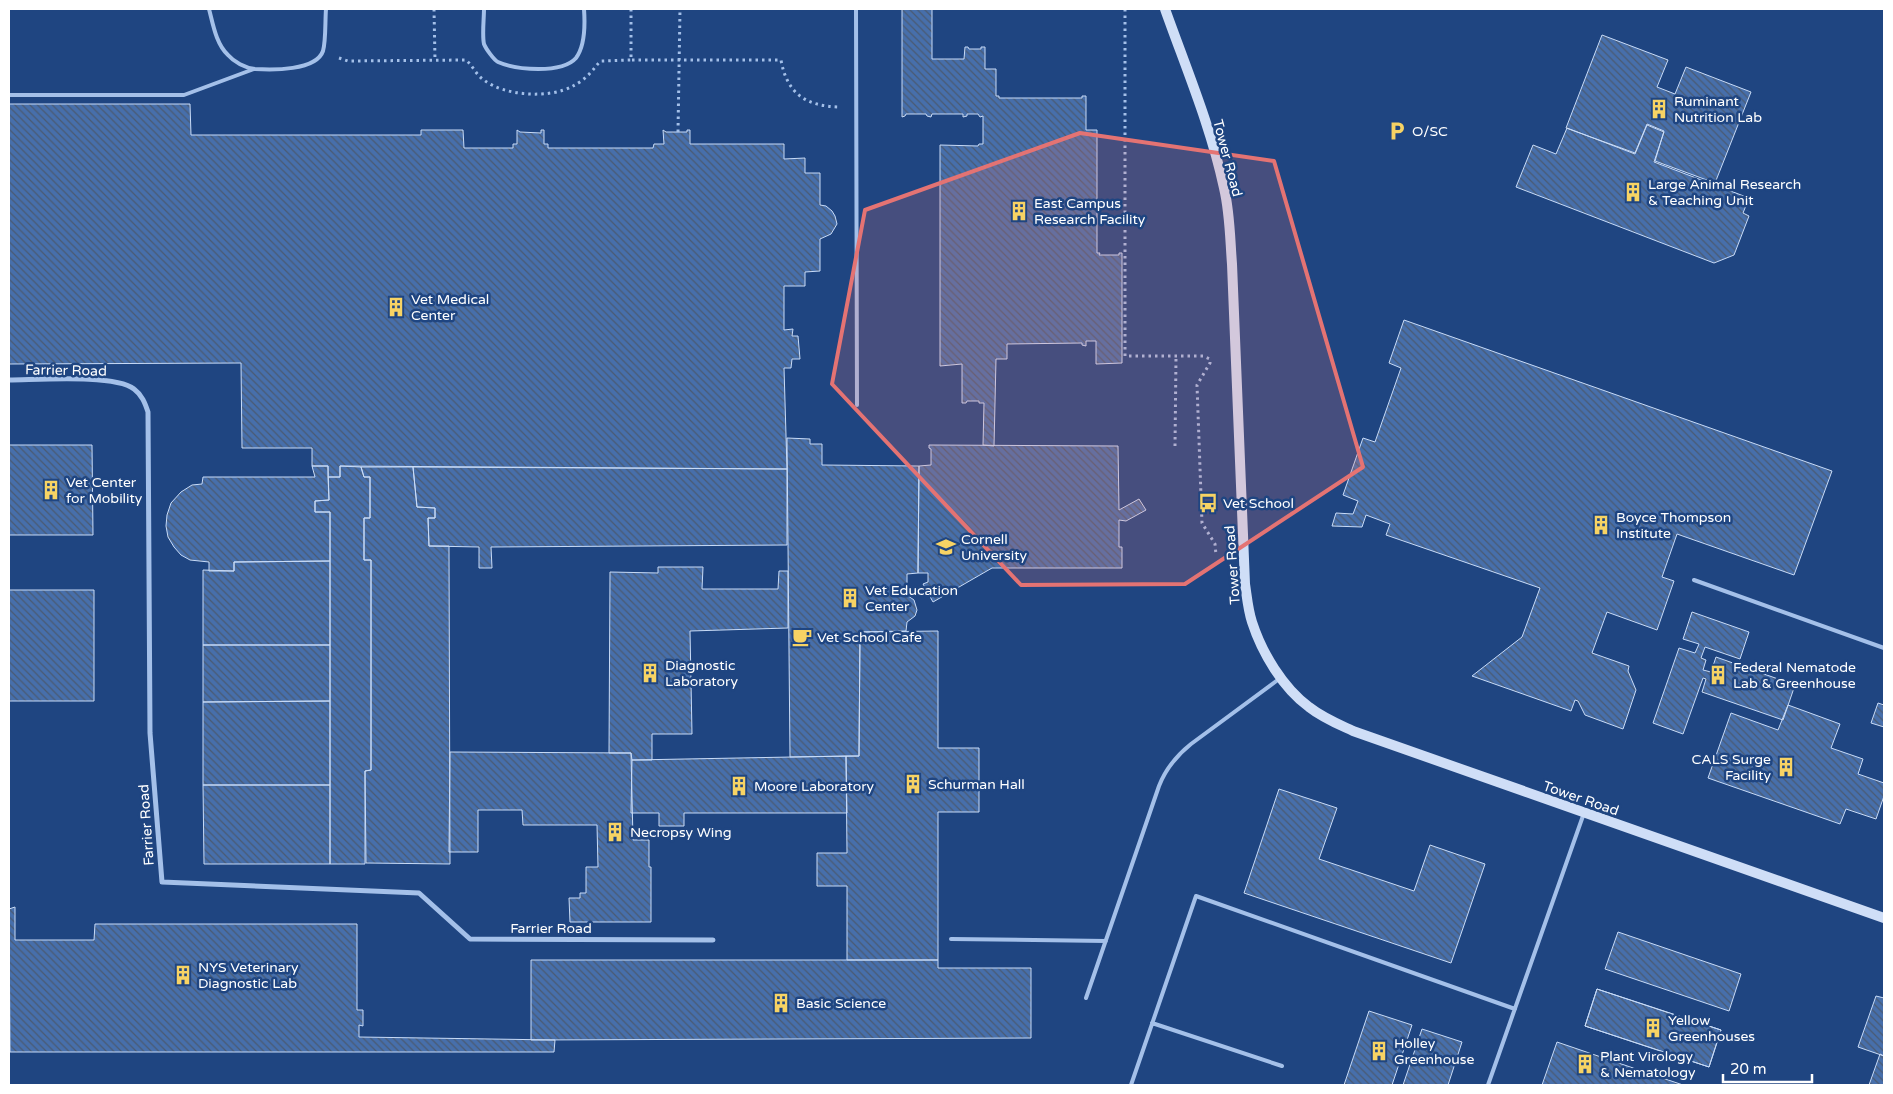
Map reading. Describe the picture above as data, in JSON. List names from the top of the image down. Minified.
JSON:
{"streets":{"street":["Tower Road","Farrier Road"]},"places":{"building":["Ruminant Nutrition Lab","Large Animal Research & Teaching Unit","East Campus Research Facility","Vet Medical Center","Vet Center for Mobility","Boyce Thompson Institute","Vet Education Center","Diagnostic Laboratory","Federal Nematode Lab & Greenhouse","CALS Surge Facility","Schurman Hall","Moore Laboratory","Necropsy Wing","NYS Veterinary Diagnostic Lab","Basic Science","Yellow Greenhouses","Holley Greenhouse","Plant Virology & Nematology"],"parking":["O/SC"],"bus stop":["Vet School"],"school or university":["Cornell University"],"cafe":["Vet School Cafe"]},"scale_bar":"20 m"}
